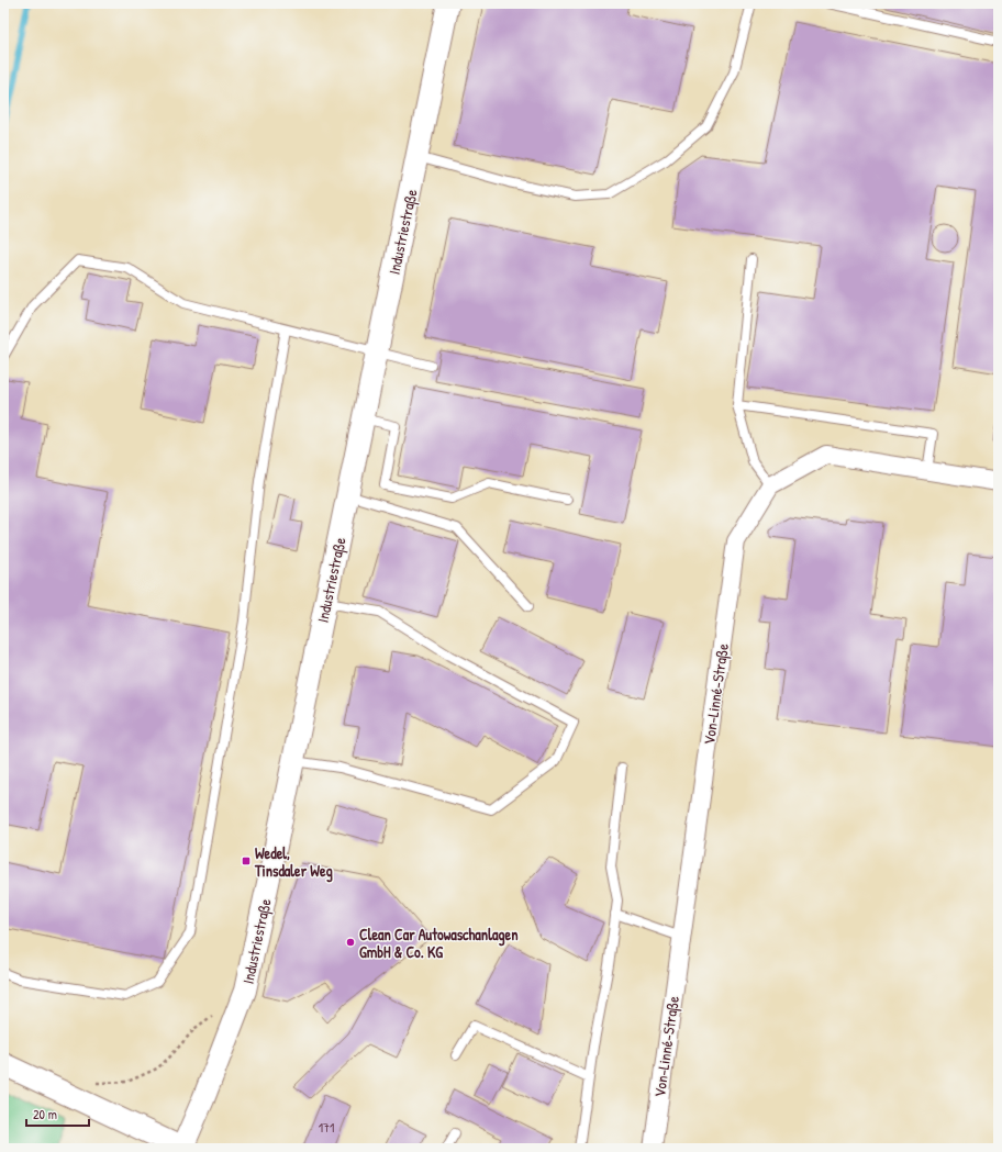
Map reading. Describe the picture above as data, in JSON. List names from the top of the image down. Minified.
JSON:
{"streets":{"street":["Industriestraße","Von-Linné-Straße"]},"places":{"transit":["Wedel, Tinsdaler Weg"],"other":["Clean Car Autowaschanlagen GmbH & Co. KG"]},"house_numbers":["171"],"scale_bar":"20 m"}
